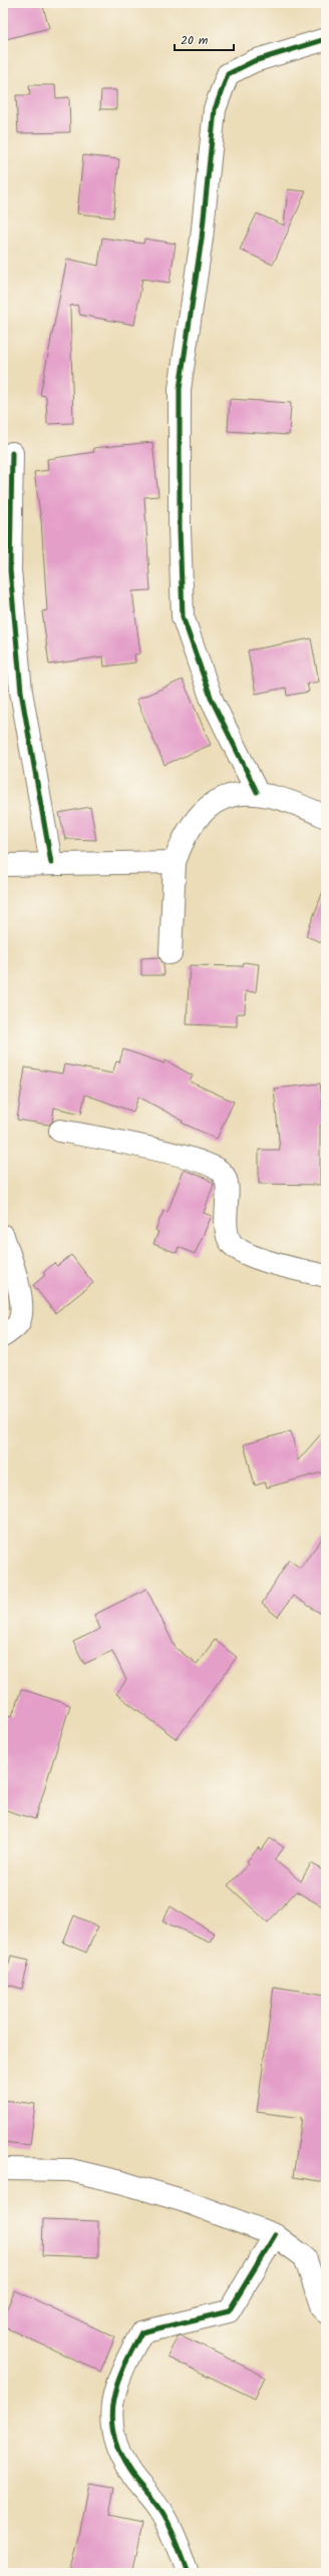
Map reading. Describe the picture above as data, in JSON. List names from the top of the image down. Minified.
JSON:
{"scale_bar":"20 m"}
